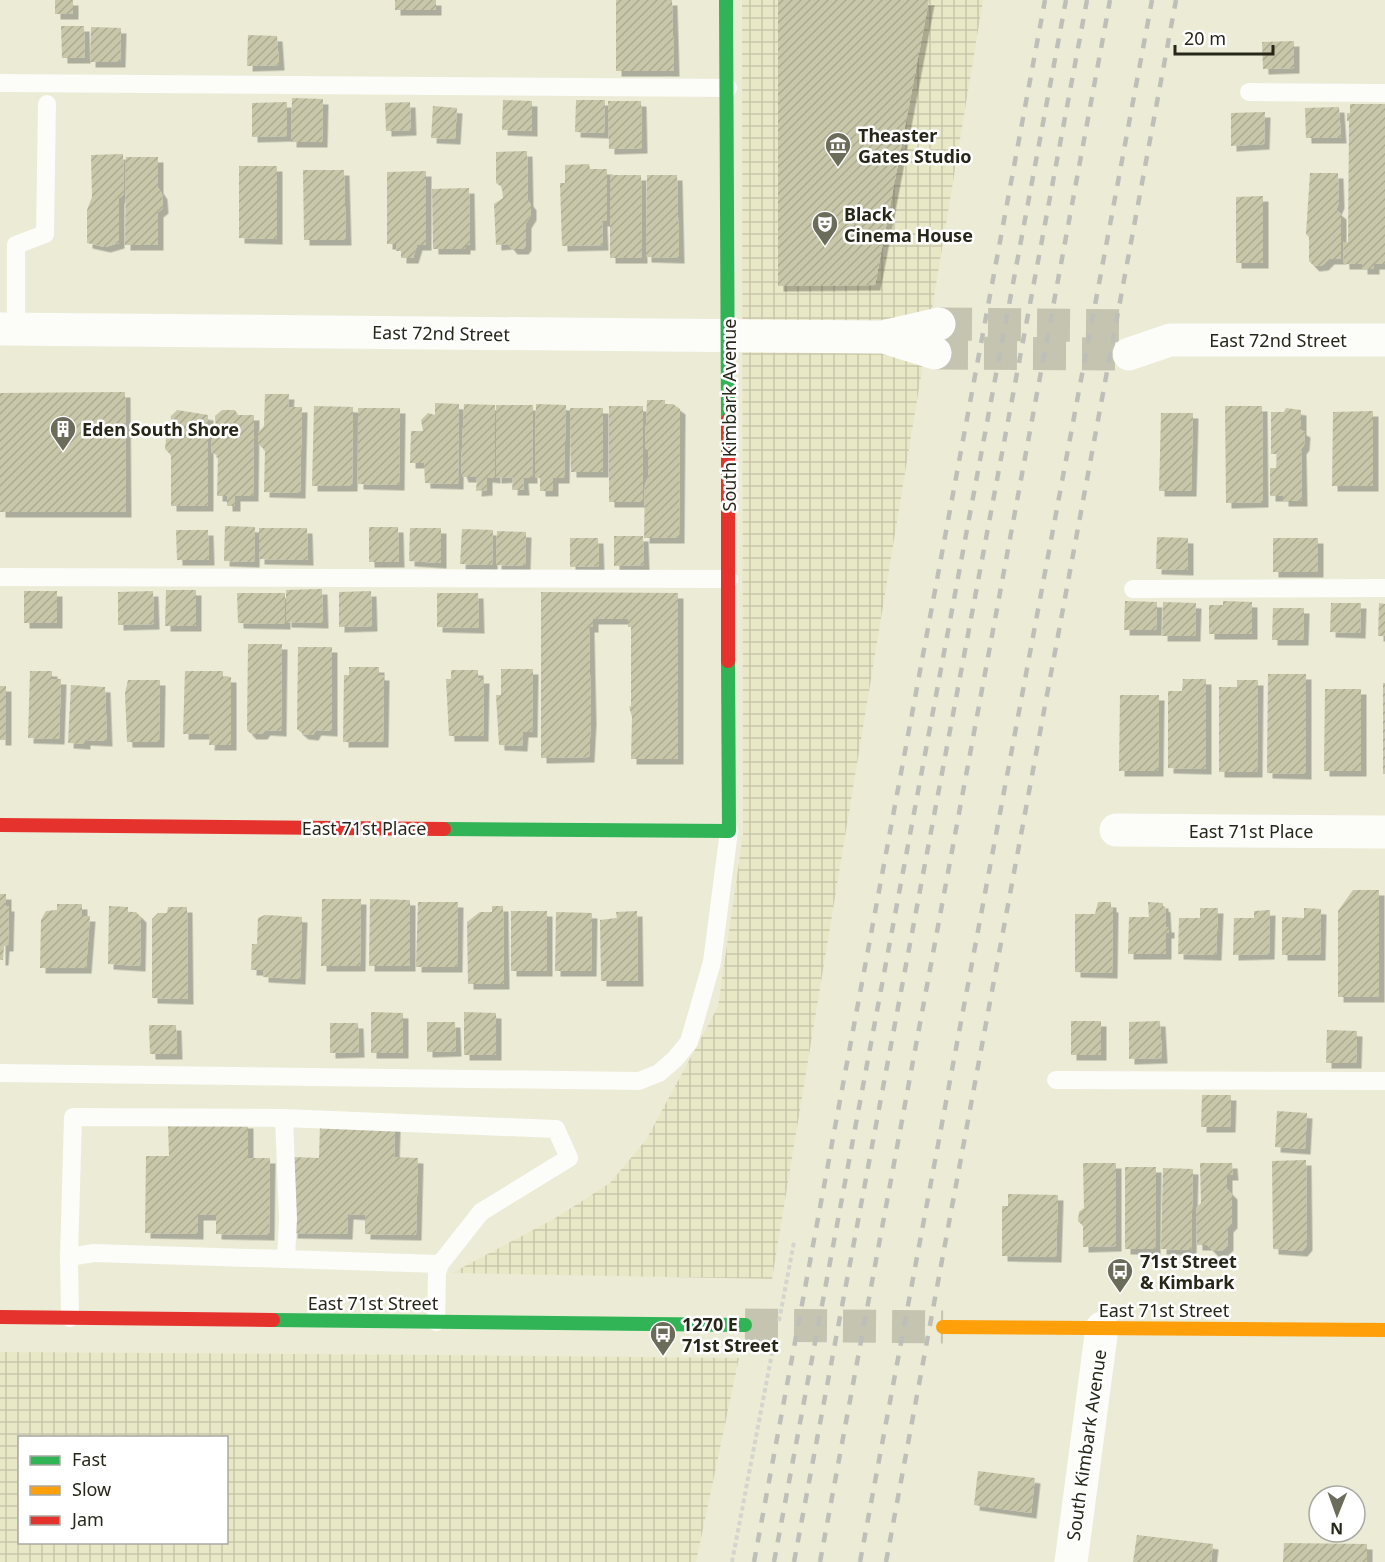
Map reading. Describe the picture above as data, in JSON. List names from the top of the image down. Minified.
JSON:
{"streets":{"street":["East 72nd Street","South Kimbark Avenue","East 71st Place","East 71st Street"]},"crossings":[["East 72nd Street","South Kimbark Avenue"],["South Kimbark Avenue","East 71st Place"],["South Kimbark Avenue","East 71st Street"]],"places":{"museum":["Theaster Gates Studio"],"theatre":["Black Cinema House"],"building":["Eden South Shore"],"bus stop":["71st Street & Kimbark","1270 E 71st Street"]},"legend":["Fast","Slow","Jam"],"scale_bar":"20 m","north":"bottom"}
